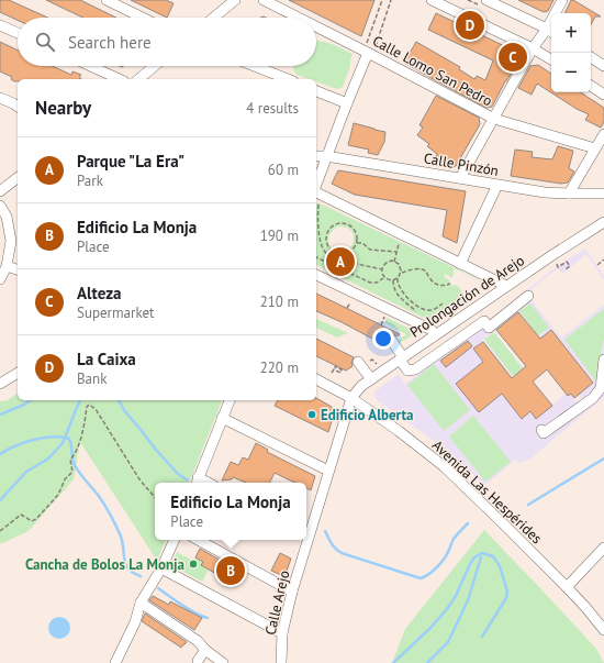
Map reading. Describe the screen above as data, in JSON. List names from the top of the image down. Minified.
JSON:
{"streets":{"street":["Calle Lomo San Pedro","Calle Pinzón","Prolongación de Arejo","Avenida Las Hespérides","Calle Arejo"]},"crossings":[["Prolongación de Arejo","Avenida Las Hespérides"],["Prolongación de Arejo","Calle Arejo"],["Avenida Las Hespérides","Calle Arejo"]],"places":["Edificio Alberta","Cancha de Bolos La Monja"],"page":{"pins":["D","C","A","B"],"map_buttons":["+","−"],"search":"Search here","heading":["Nearby","4 results"],"list":[{"mark":"A","name":"Parque \"La Era\"","note":"Park","value":"60 m"},{"mark":"B","name":"Edificio La Monja","note":"Place","value":"190 m"},{"mark":"C","name":"Alteza","note":"Supermarket","value":"210 m"},{"mark":"D","name":"La Caixa","note":"Bank","value":"220 m"}],"popup":["Edificio La Monja","Place"]}}
